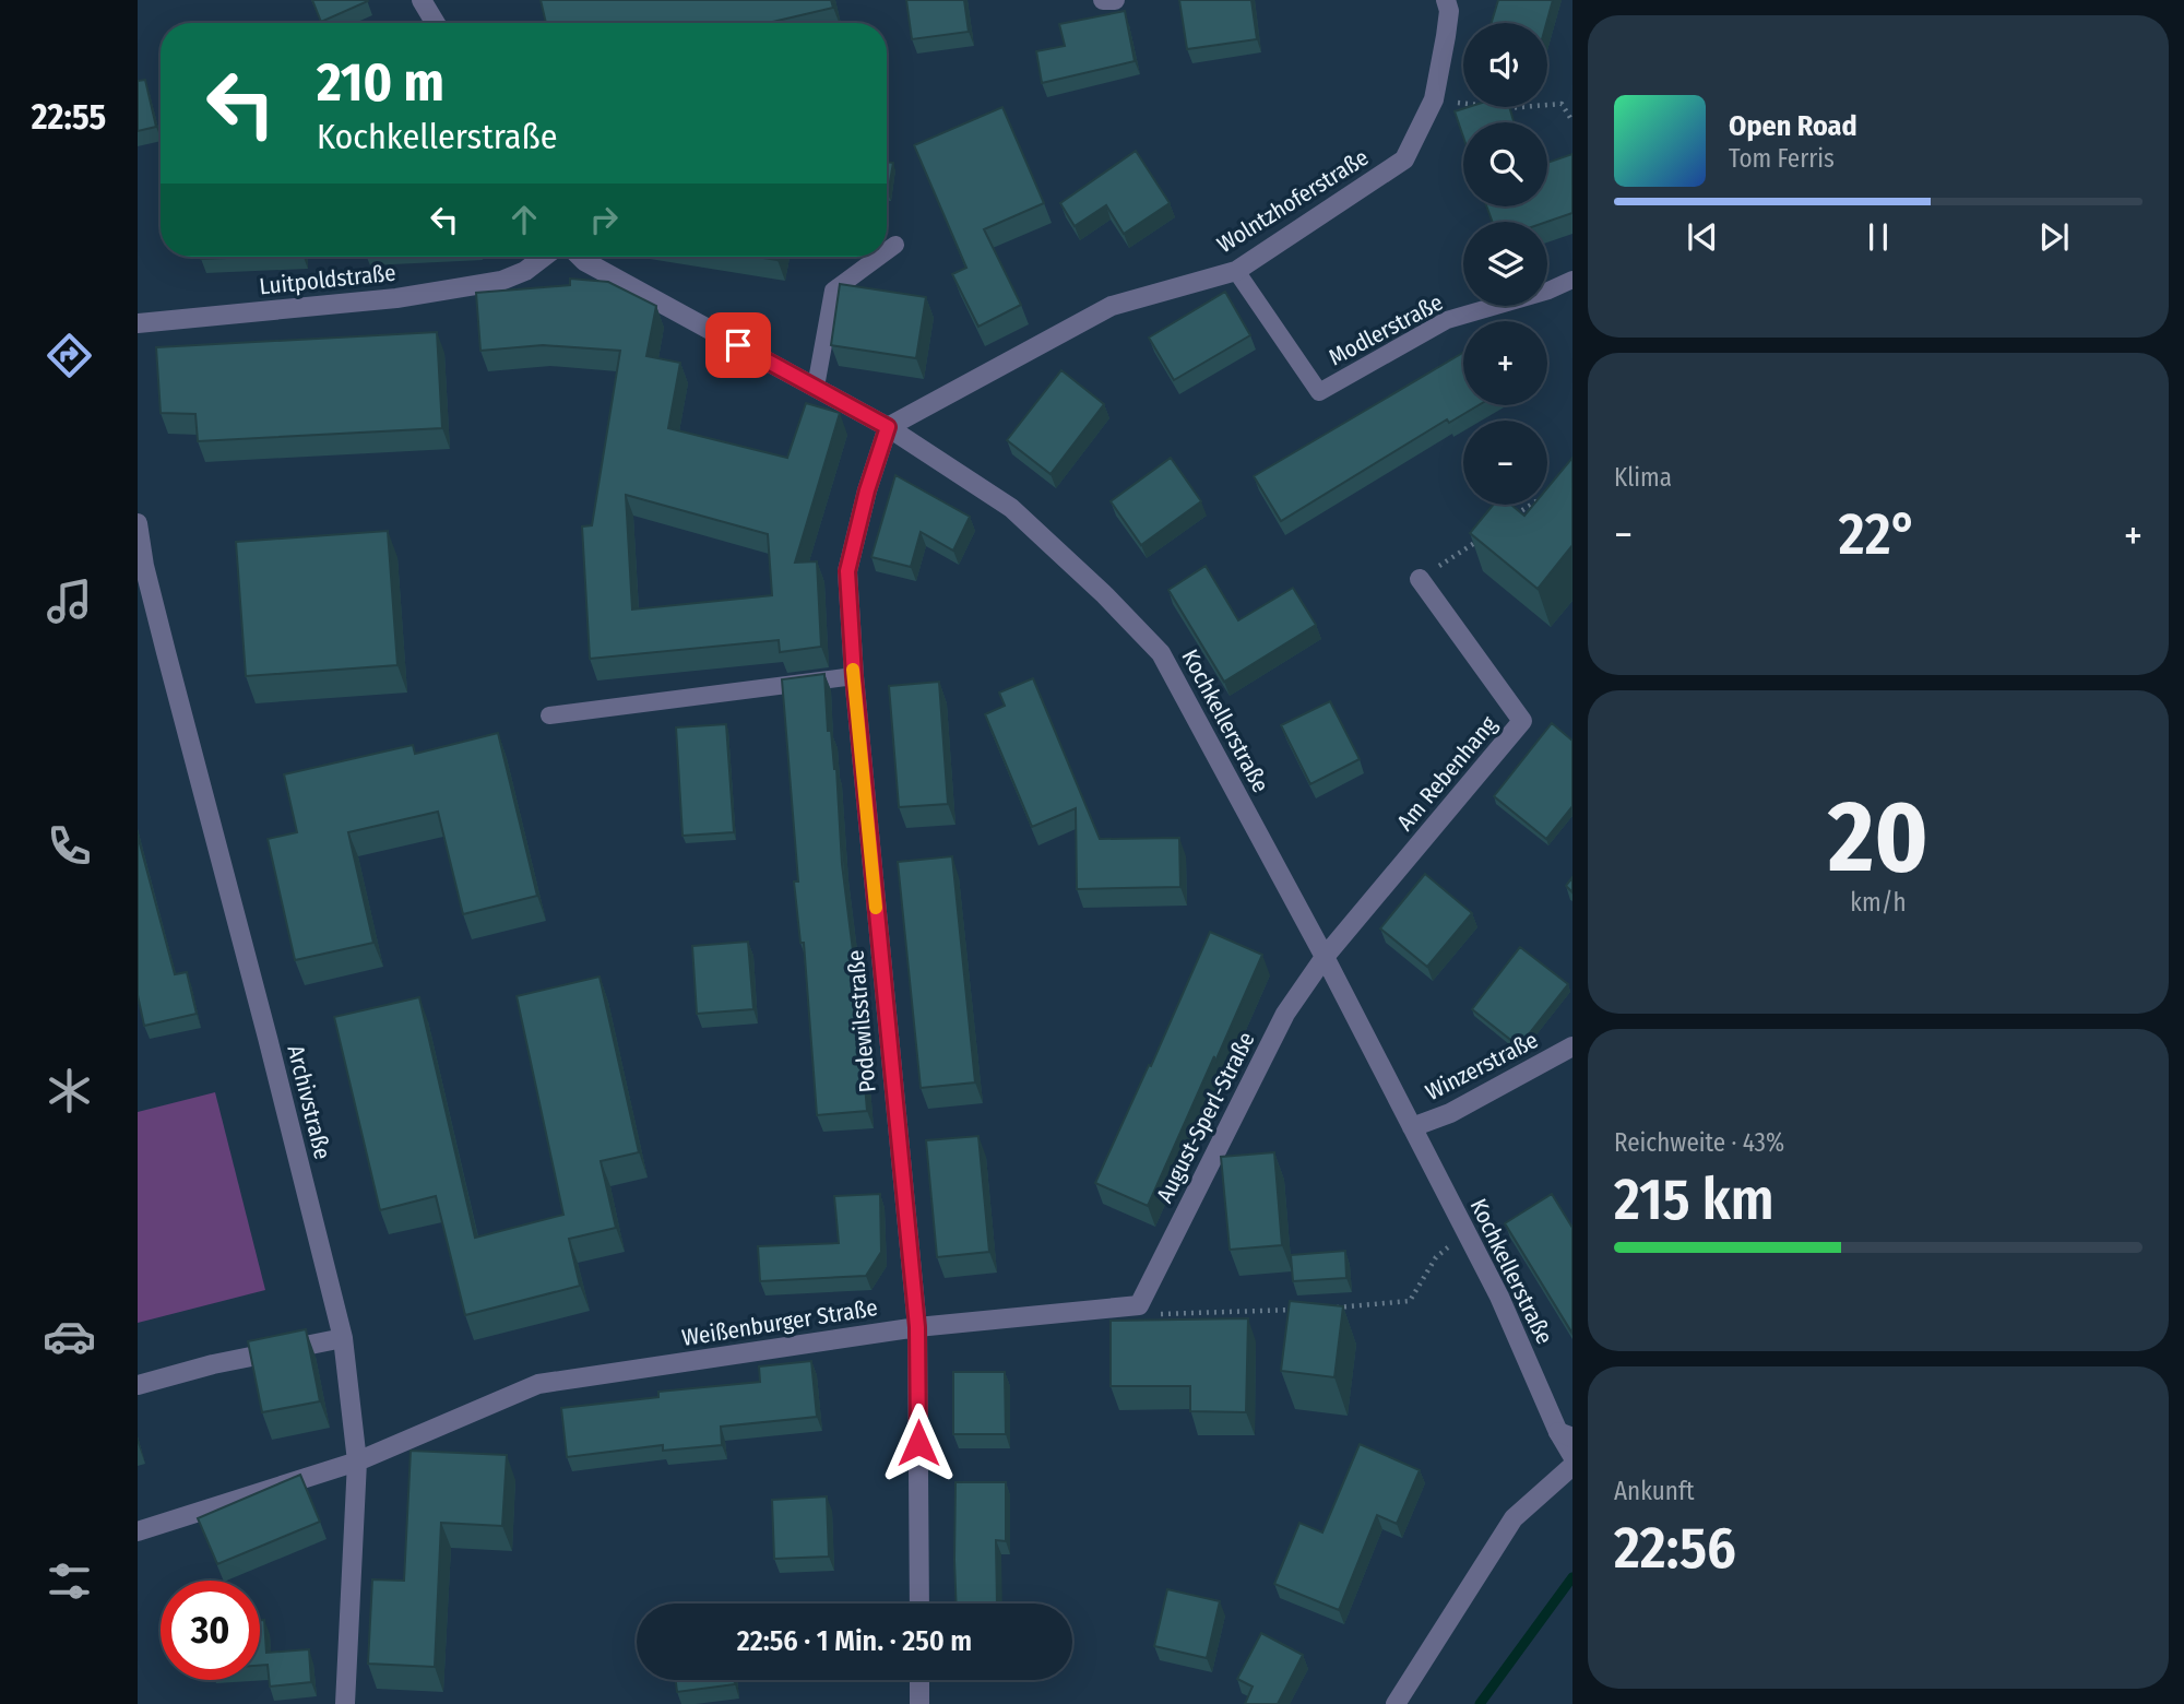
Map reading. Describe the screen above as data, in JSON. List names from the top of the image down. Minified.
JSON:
{"streets":{"street":["Wolntzhoferstraße","Luitpoldstraße","Kochkellerstraße","Am Rebenhang","Podewilsstraße","Winzerstraße","Archivstraße","August-Sperl-Straße","Weißenburger Straße"],"lane":["Modlerstraße"]},"crossings":[["Wolntzhoferstraße","Modlerstraße"],["Wolntzhoferstraße","Kochkellerstraße"],["Wolntzhoferstraße","Podewilsstraße"],["Kochkellerstraße","Am Rebenhang"],["Kochkellerstraße","Podewilsstraße"],["Kochkellerstraße","Winzerstraße"],["Kochkellerstraße","August-Sperl-Straße"],["Am Rebenhang","August-Sperl-Straße"],["Podewilsstraße","Weißenburger Straße"],["Archivstraße","Weißenburger Straße"],["August-Sperl-Straße","Weißenburger Straße"]],"page":{"tabs":"22:55","map_buttons":["+","−"],"turn":["210 m","Kochkellerstraße"],"song":["Open Road","Tom Ferris"],"tile":["Klima",["20","km/h"],["Reichweite · 43%","215 km"],["Ankunft","22:56"]],"heat":["−","22°","+"],"limit":"30","trip":"22:56 · 1 Min. · 250 m"}}
